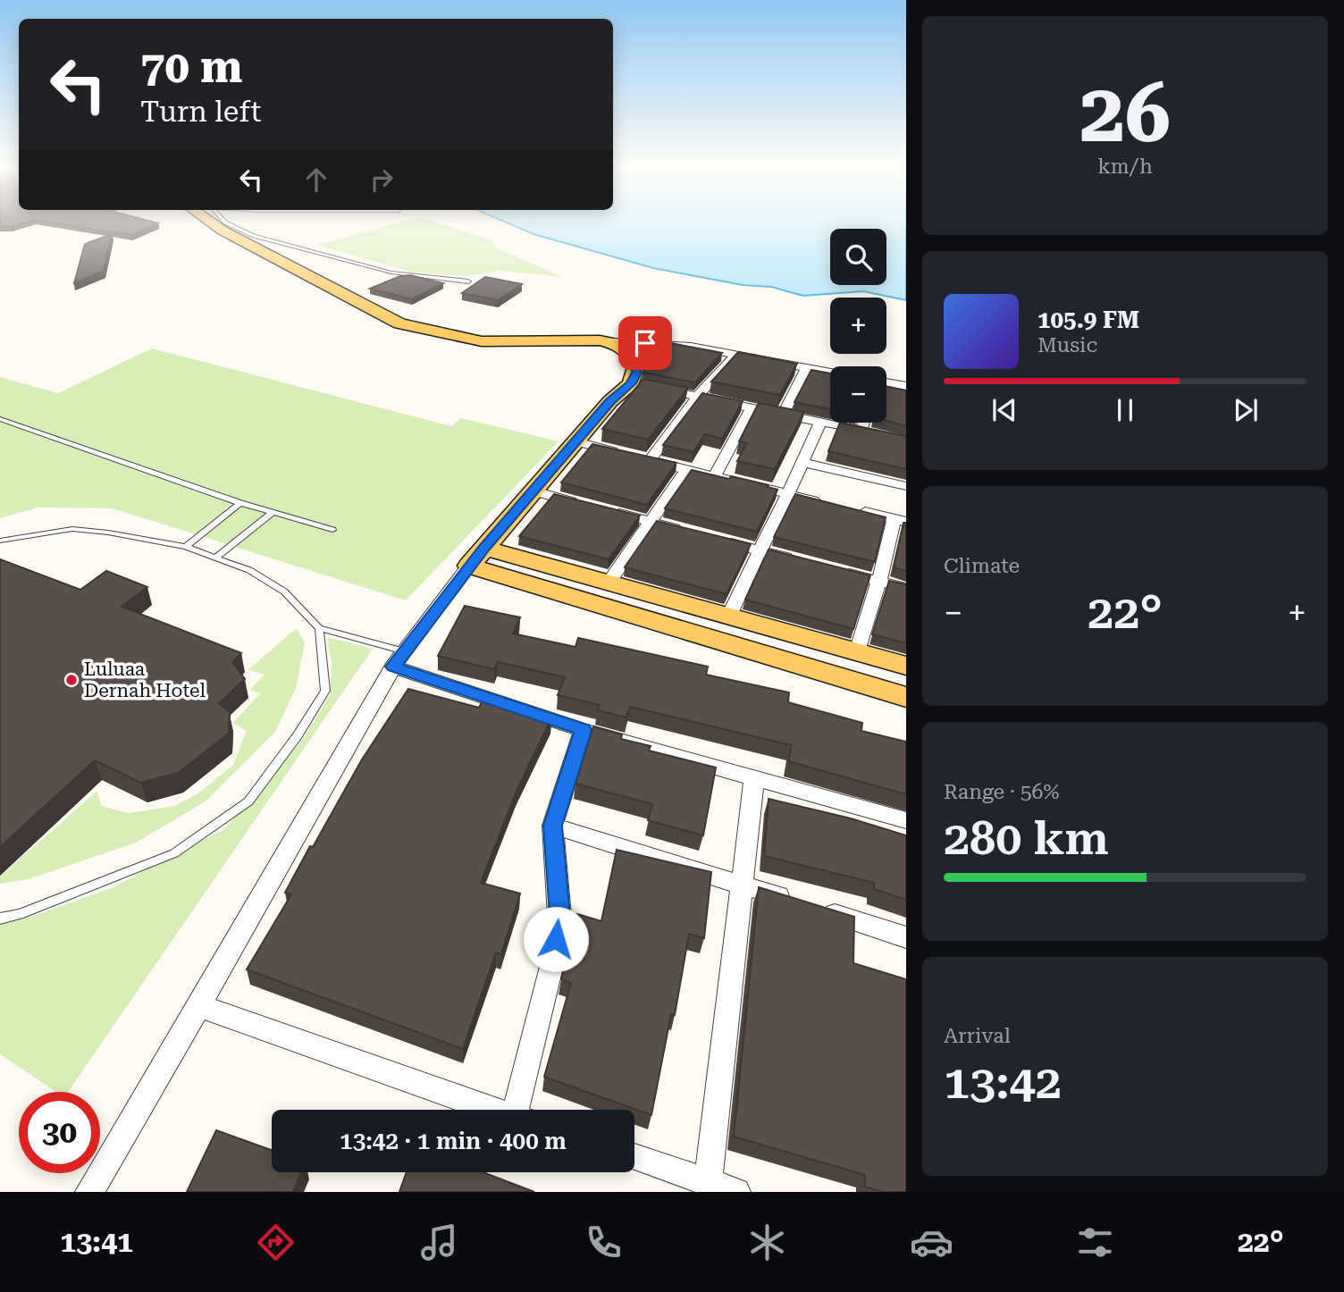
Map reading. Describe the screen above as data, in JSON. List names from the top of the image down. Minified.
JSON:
{"places":["Luluaa Dernah Hotel"],"page":{"tile":[["26","km/h"],"Climate",["Range · 56%","280 km"],["Arrival","13:42"]],"turn":["70 m","Turn left"],"map_buttons":["+","−"],"song":["105.9 FM","Music"],"heat":["−","22°","+"],"limit":"30","trip":"13:42 · 1 min · 400 m","tabs":["13:41","22°"]}}
